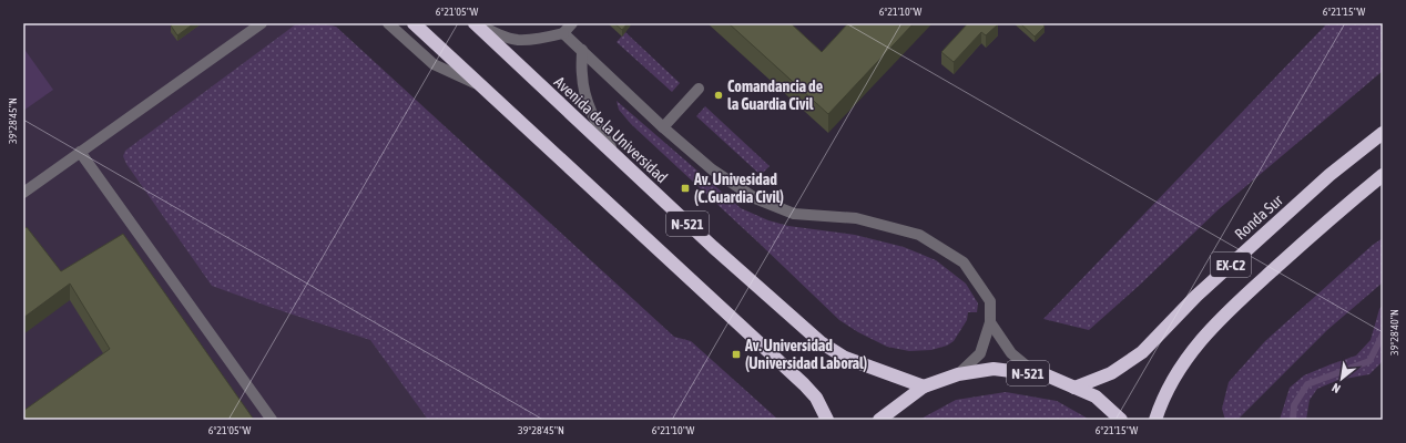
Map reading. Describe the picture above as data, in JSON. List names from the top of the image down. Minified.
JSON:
{"streets":{"highway":["Avenida de la Universidad","Ronda Sur","N-521","EX-C2"]},"crossings":[["Avenida de la Universidad","N-521"],["Ronda Sur","N-521"]],"places":{"other":["Comandancia de la Guardia Civil"],"transit":["Av. Univesidad (C.Guardia Civil)","Av. Universidad (Universidad Laboral)"]},"north":"bottom left","coordinates":["6°21'05\"W","6°21'10\"W","6°21'15\"W","39°28'45\"N","39°28'40\"N"]}
